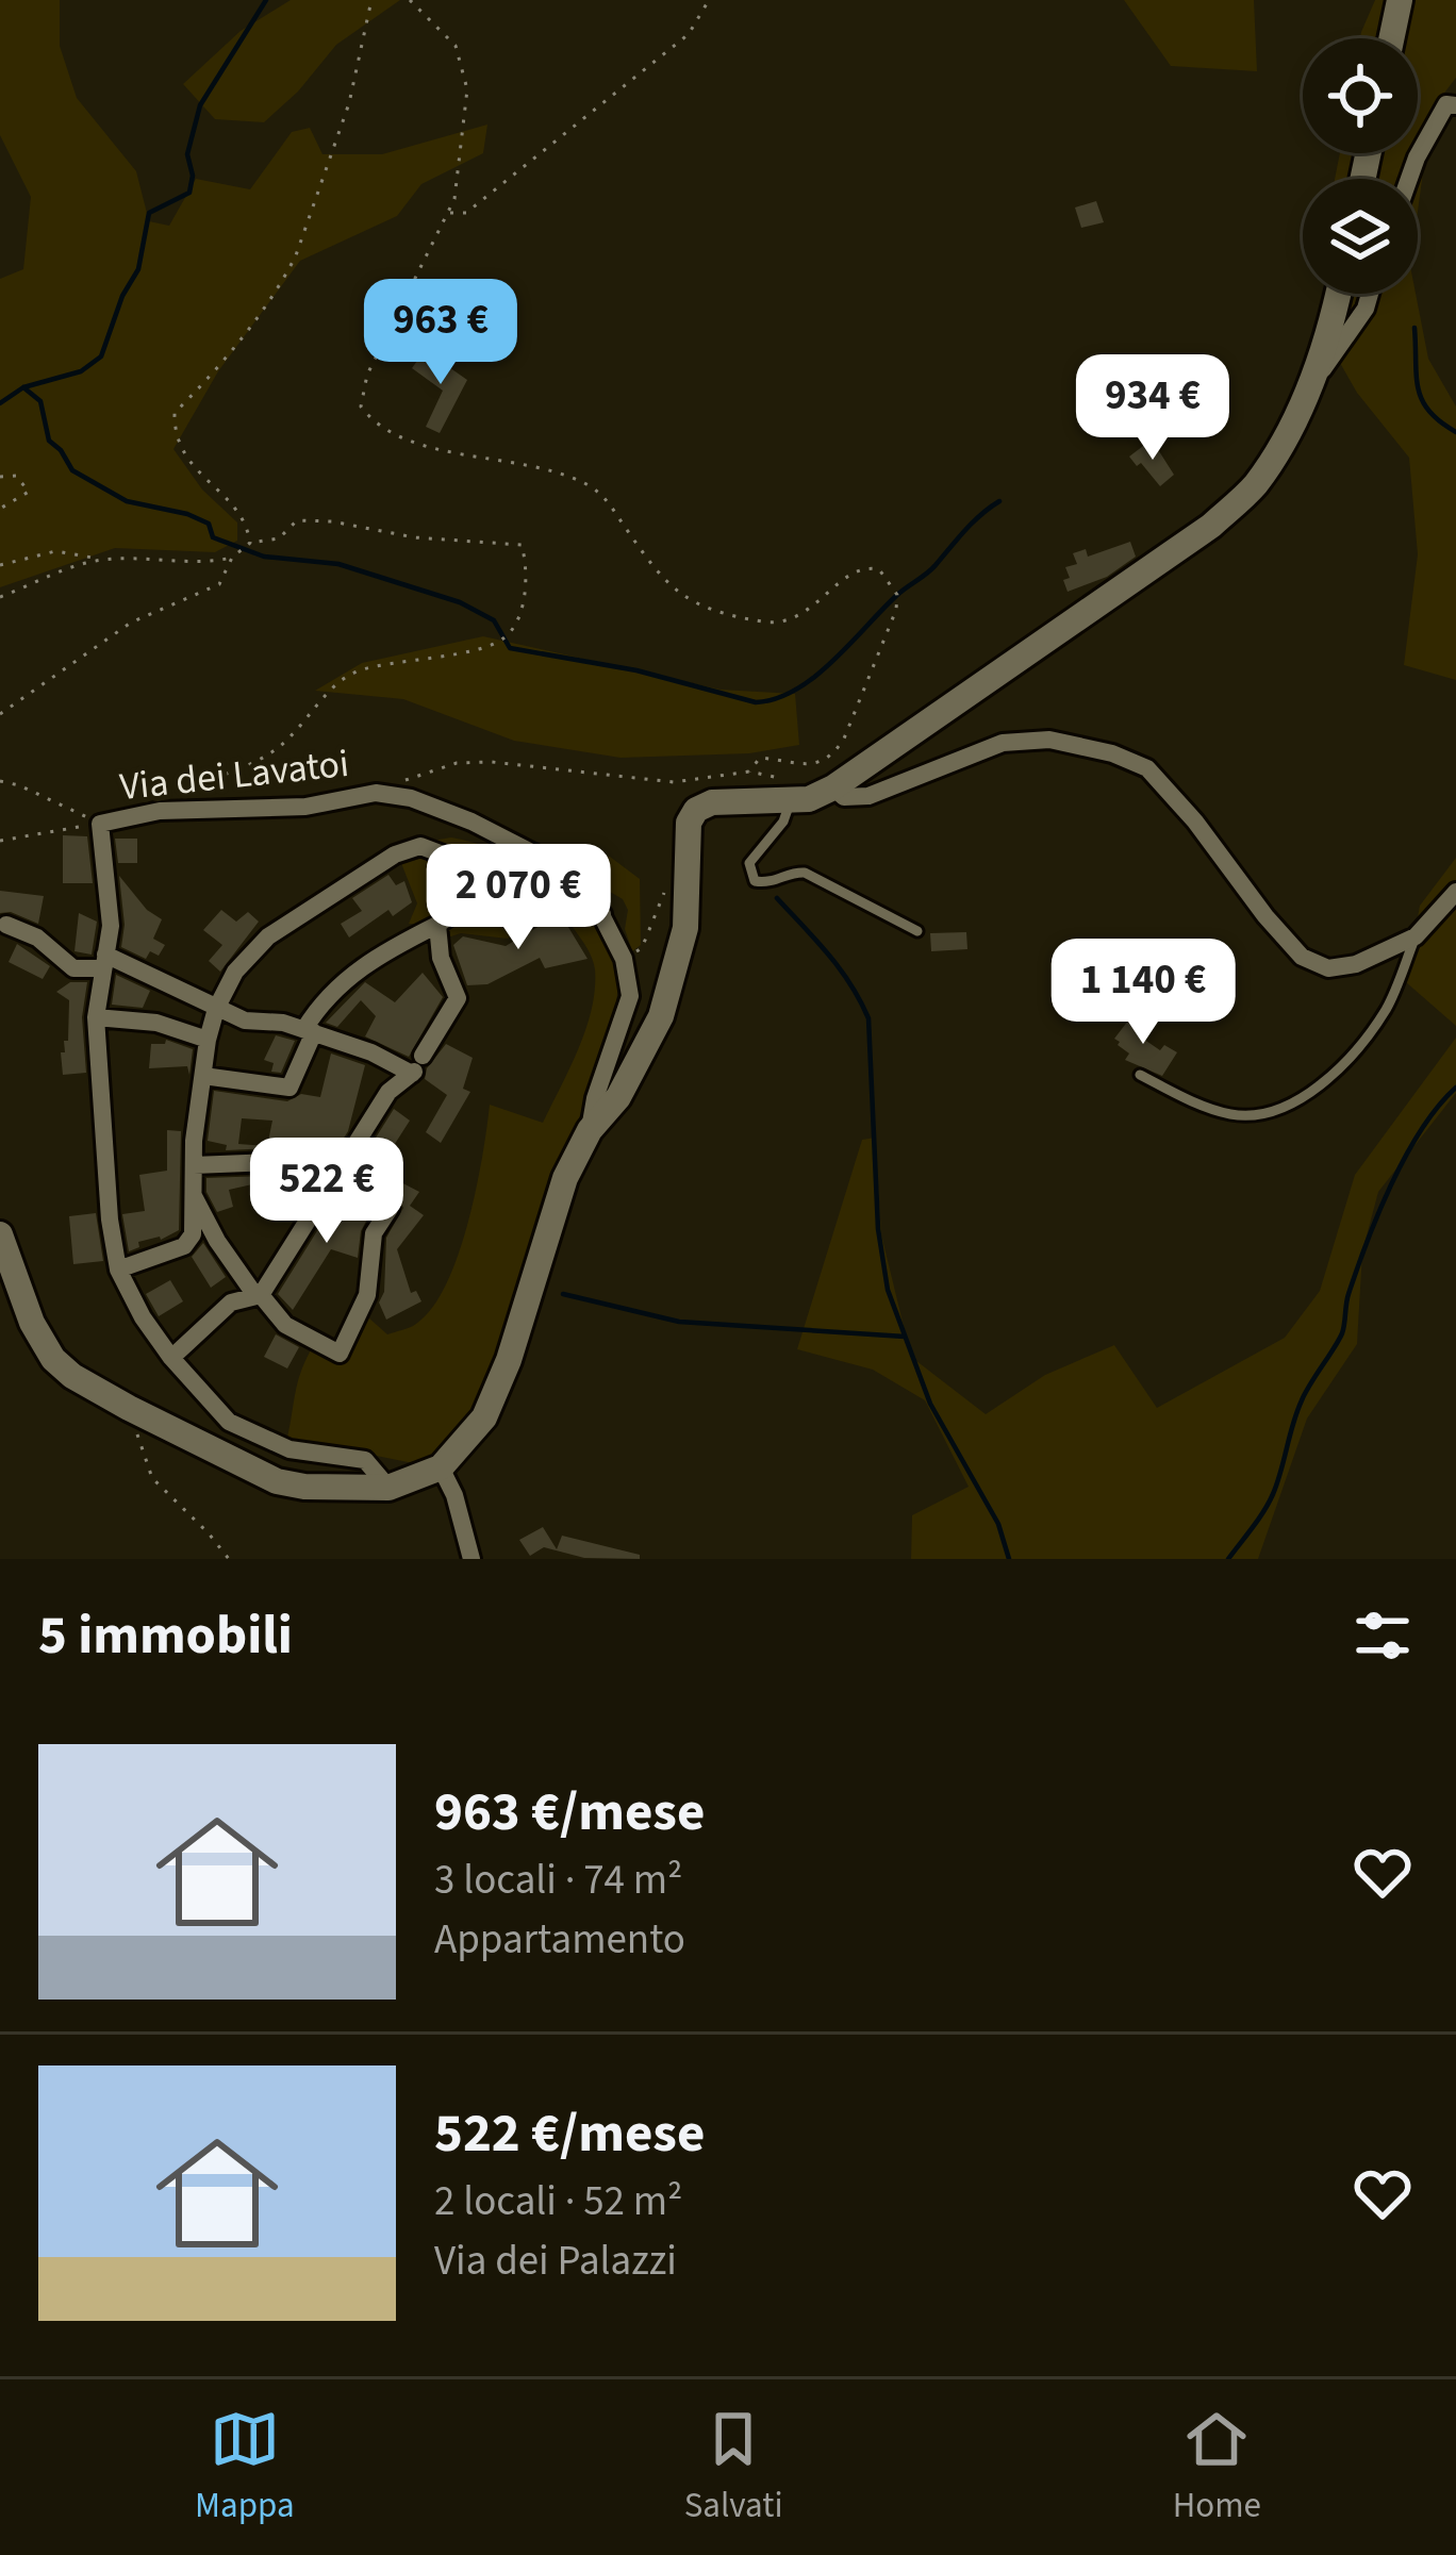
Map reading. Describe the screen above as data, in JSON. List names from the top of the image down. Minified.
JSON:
{"streets":{"street":["Via dei Lavatoi"]},"page":{"price":["963 €","934 €","2 070 €","1 140 €","522 €"],"heading":"5 immobili","list":[{"name":"963 €/mese","note":"3 locali · 74 m² · Appartamento"},{"name":"522 €/mese","note":"2 locali · 52 m² · Via dei Palazzi"}],"tabs":["Mappa","Salvati","Home"]}}
